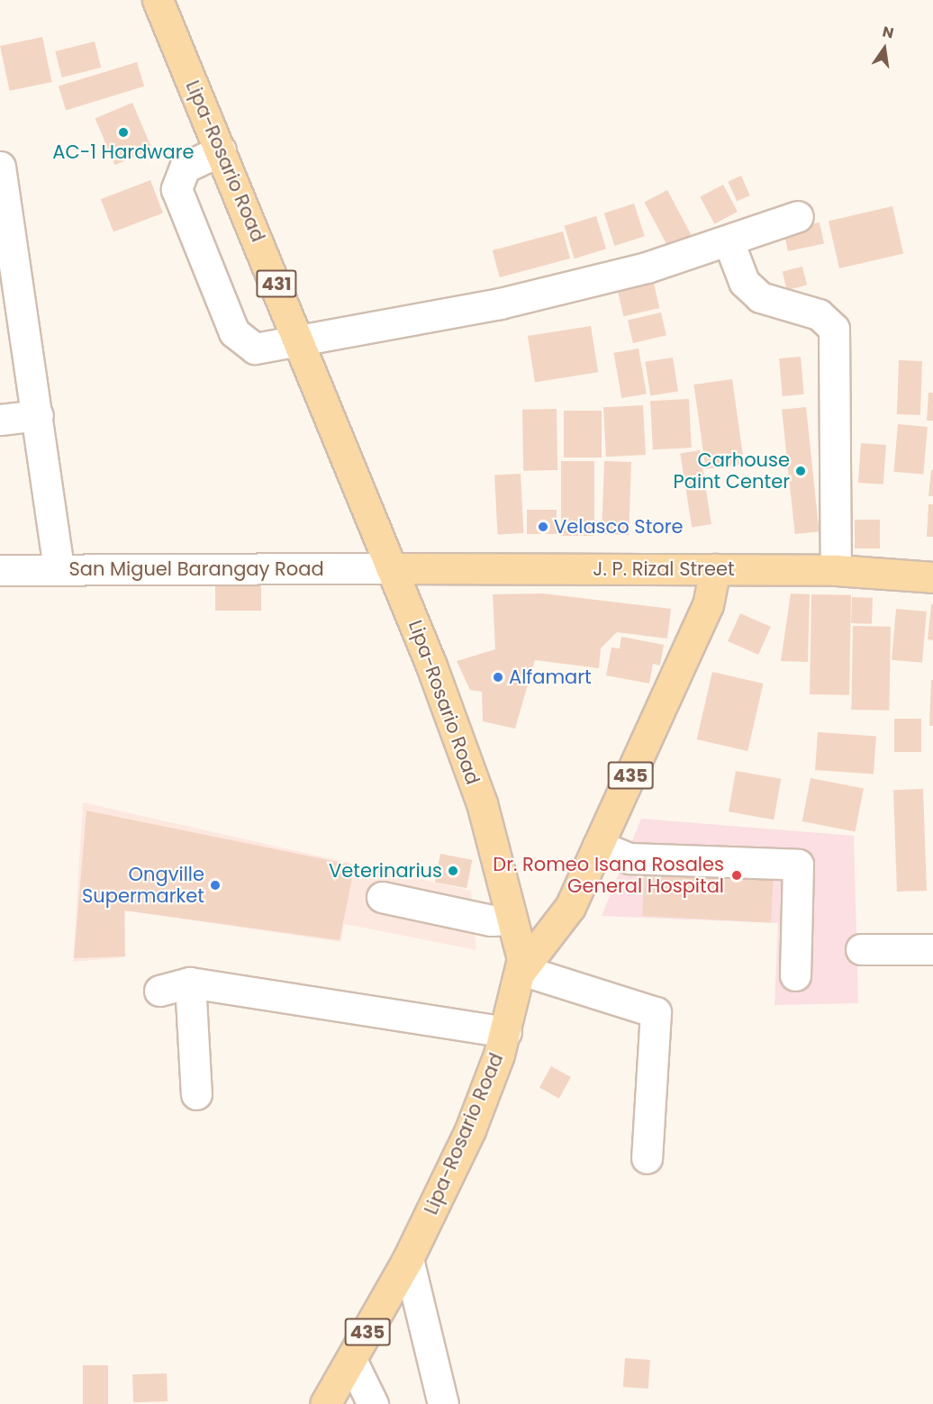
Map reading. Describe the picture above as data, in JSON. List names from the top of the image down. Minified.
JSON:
{"streets":{"main road":["Lipa-Rosario Road","431","J. P. Rizal Street","435"],"street":["San Miguel Barangay Road"]},"crossings":[["Lipa-Rosario Road","San Miguel Barangay Road"],["Lipa-Rosario Road","J. P. Rizal Street"],["Lipa-Rosario Road","435"],["San Miguel Barangay Road","J. P. Rizal Street"],["J. P. Rizal Street","435"]],"places":["AC-1 Hardware","Carhouse Paint Center","Velasco Store","Alfamart","Veterinarius","Dr. Romeo Isana Rosales General Hospital","Ongville Supermarket"],"north":"top"}
